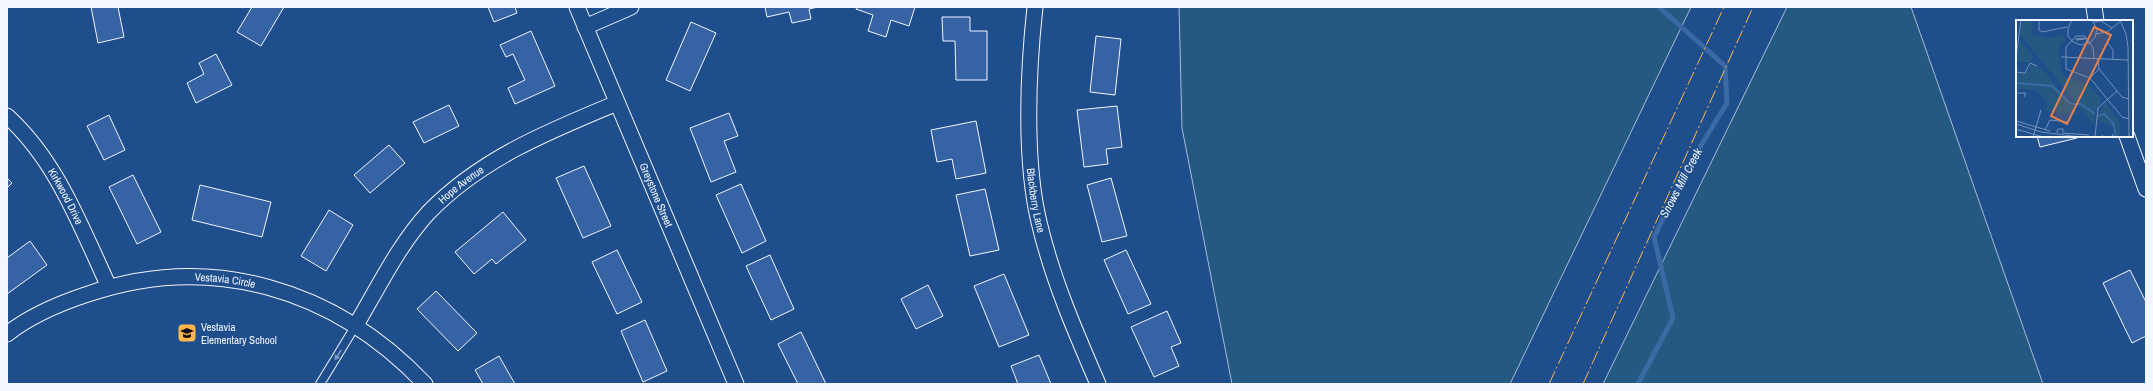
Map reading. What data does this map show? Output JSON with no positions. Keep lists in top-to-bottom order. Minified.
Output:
{"streets":{"street":["Hope Avenue","Greystone Street","Kirkwood Drive","Blackberry Lane","Vestavia Circle"]},"crossings":[["Hope Avenue","Greystone Street"],["Hope Avenue","Vestavia Circle"],["Kirkwood Drive","Vestavia Circle"]],"water":["Snows Mill Creek"],"places":{"school or university":["Vestavia Elementary School"]}}
